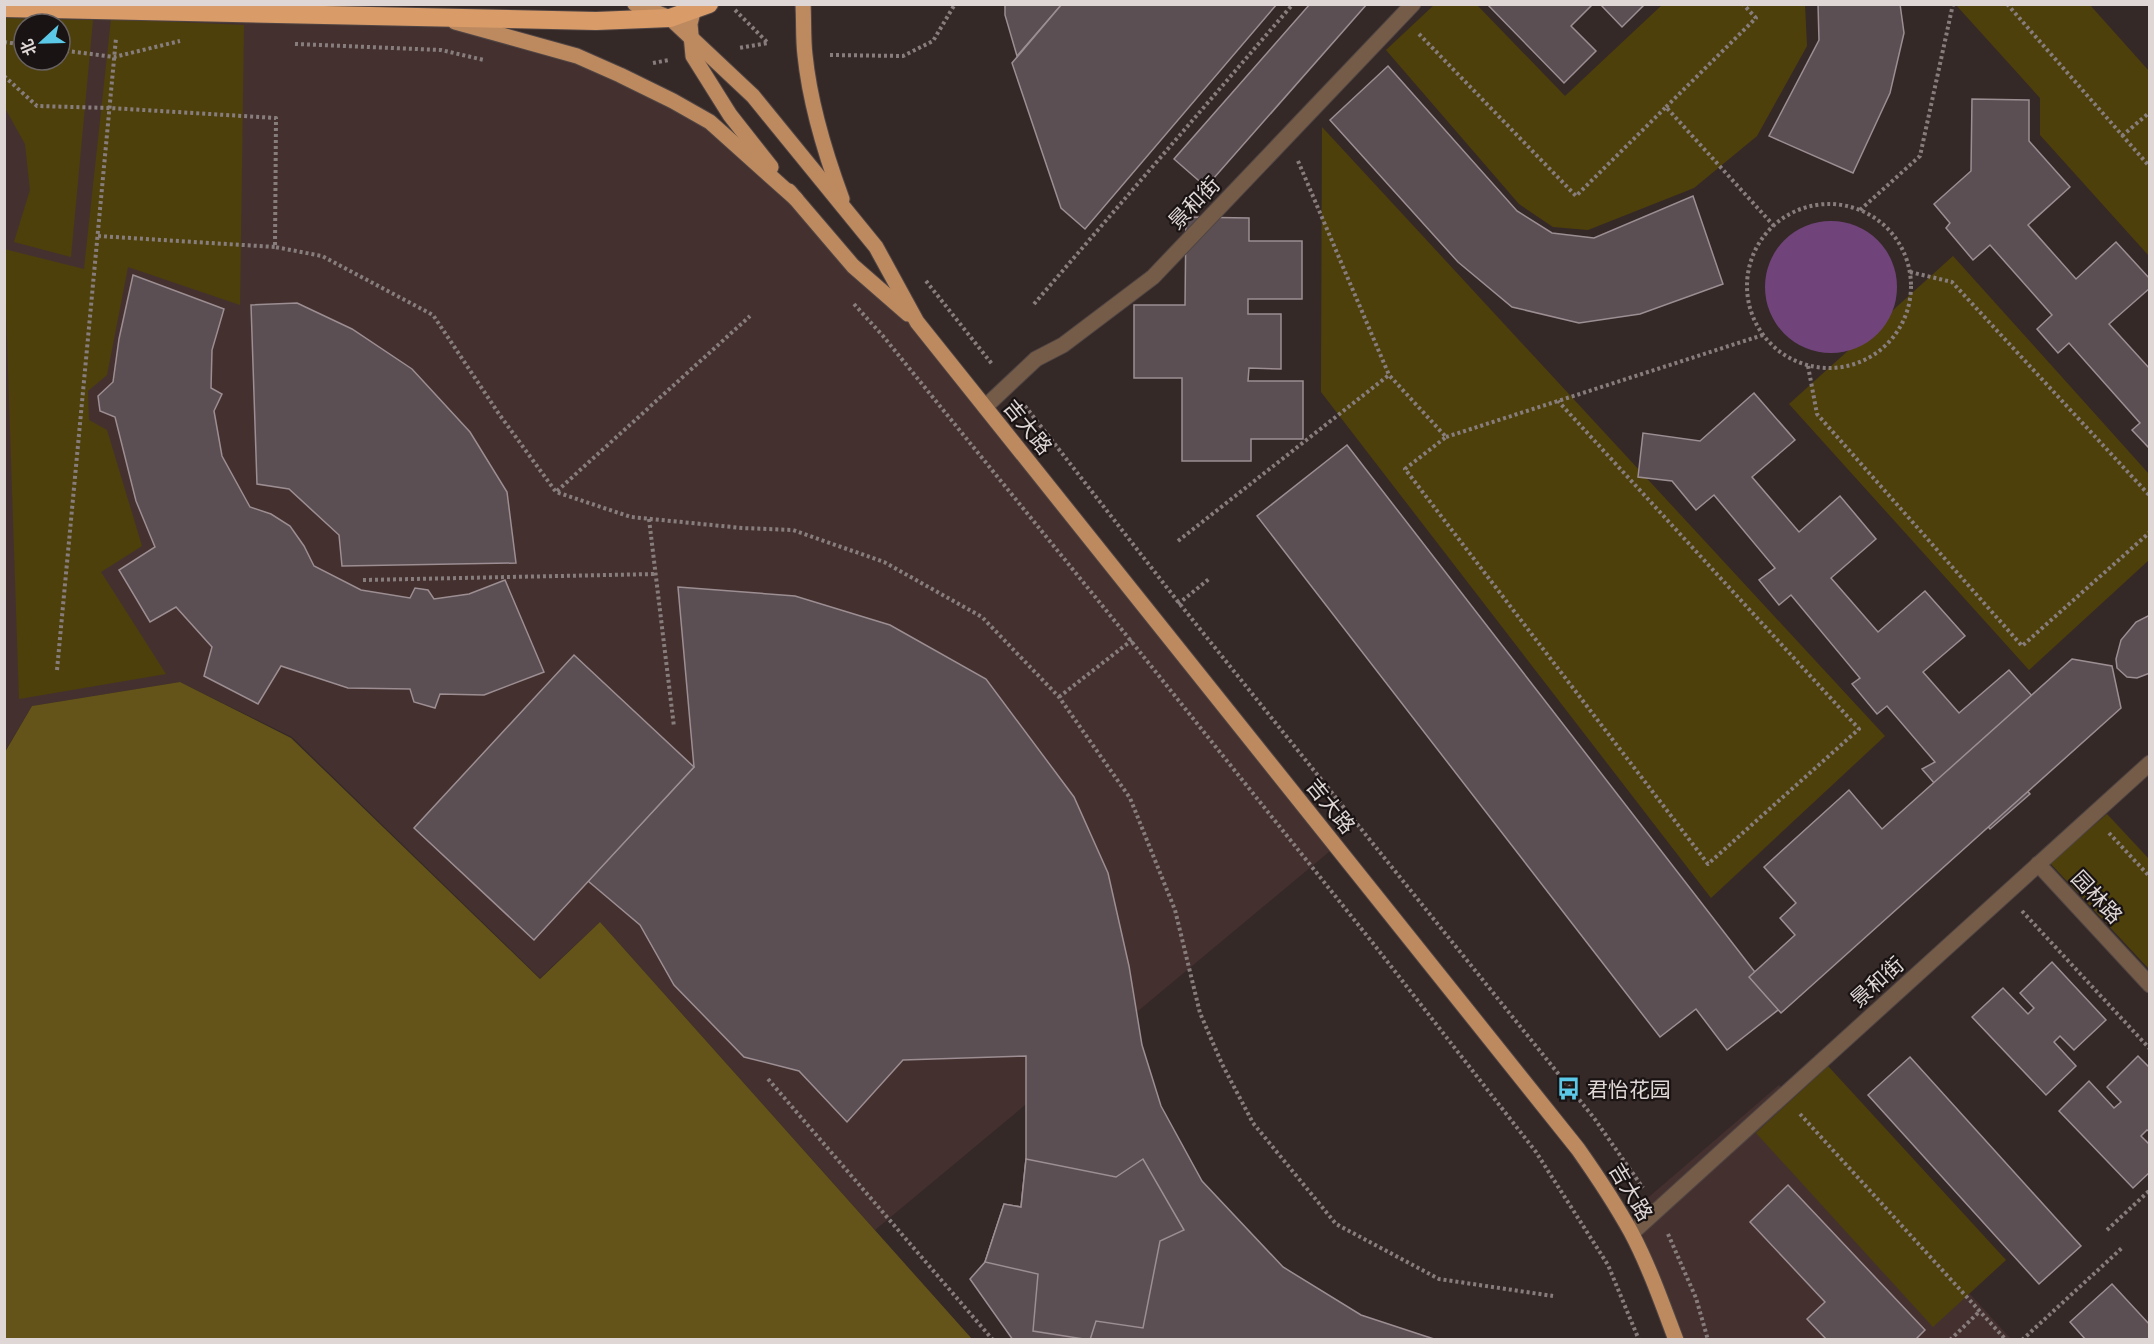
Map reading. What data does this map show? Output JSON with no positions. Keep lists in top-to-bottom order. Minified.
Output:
{"streets":{"main road":["吉大路"],"street":["景和街","园林路"]},"crossings":[["景和街","吉大路"],["景和街","园林路"]],"places":{"bus stop":["君怡花园"]},"north":"left"}
